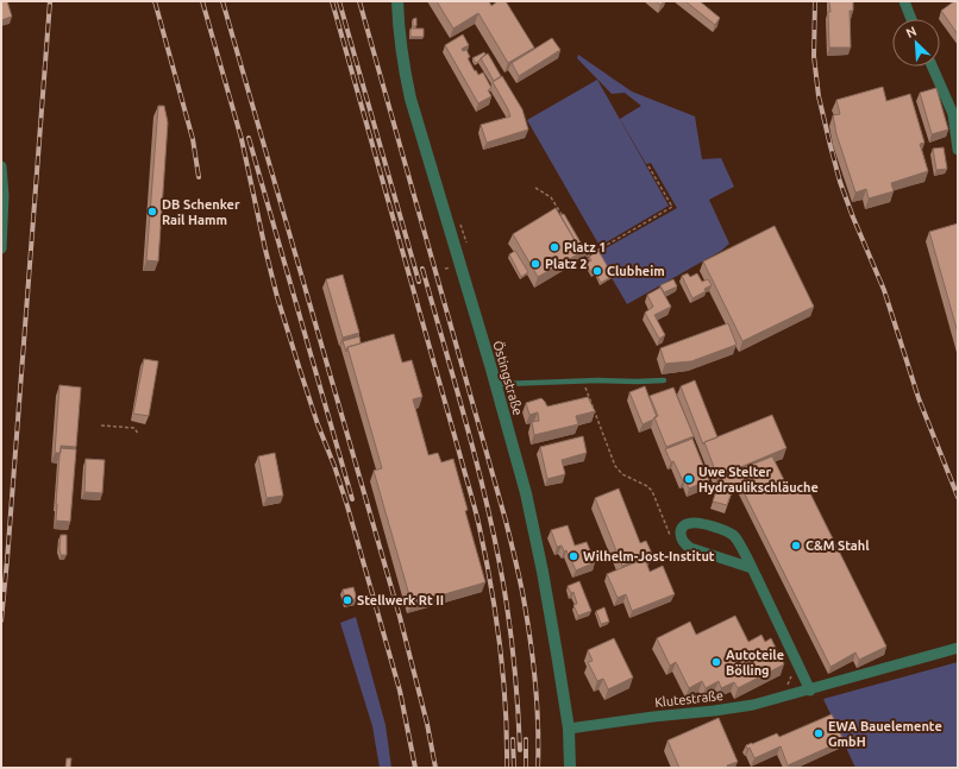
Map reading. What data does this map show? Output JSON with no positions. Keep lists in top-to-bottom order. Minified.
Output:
{"streets":{"street":["Östingstraße","Klutestraße"]},"crossings":[["Östingstraße","Klutestraße"]],"places":["DB Schenker Rail Hamm","Platz 1","Platz 2","Clubheim","Uwe Stelter Hydraulikschläuche","C&M Stahl","Wilhelm-Jost-Institut","Stellwerk Rt II","Autoteile Bölling","EWA Bauelemente GmbH"],"north":"top left"}
